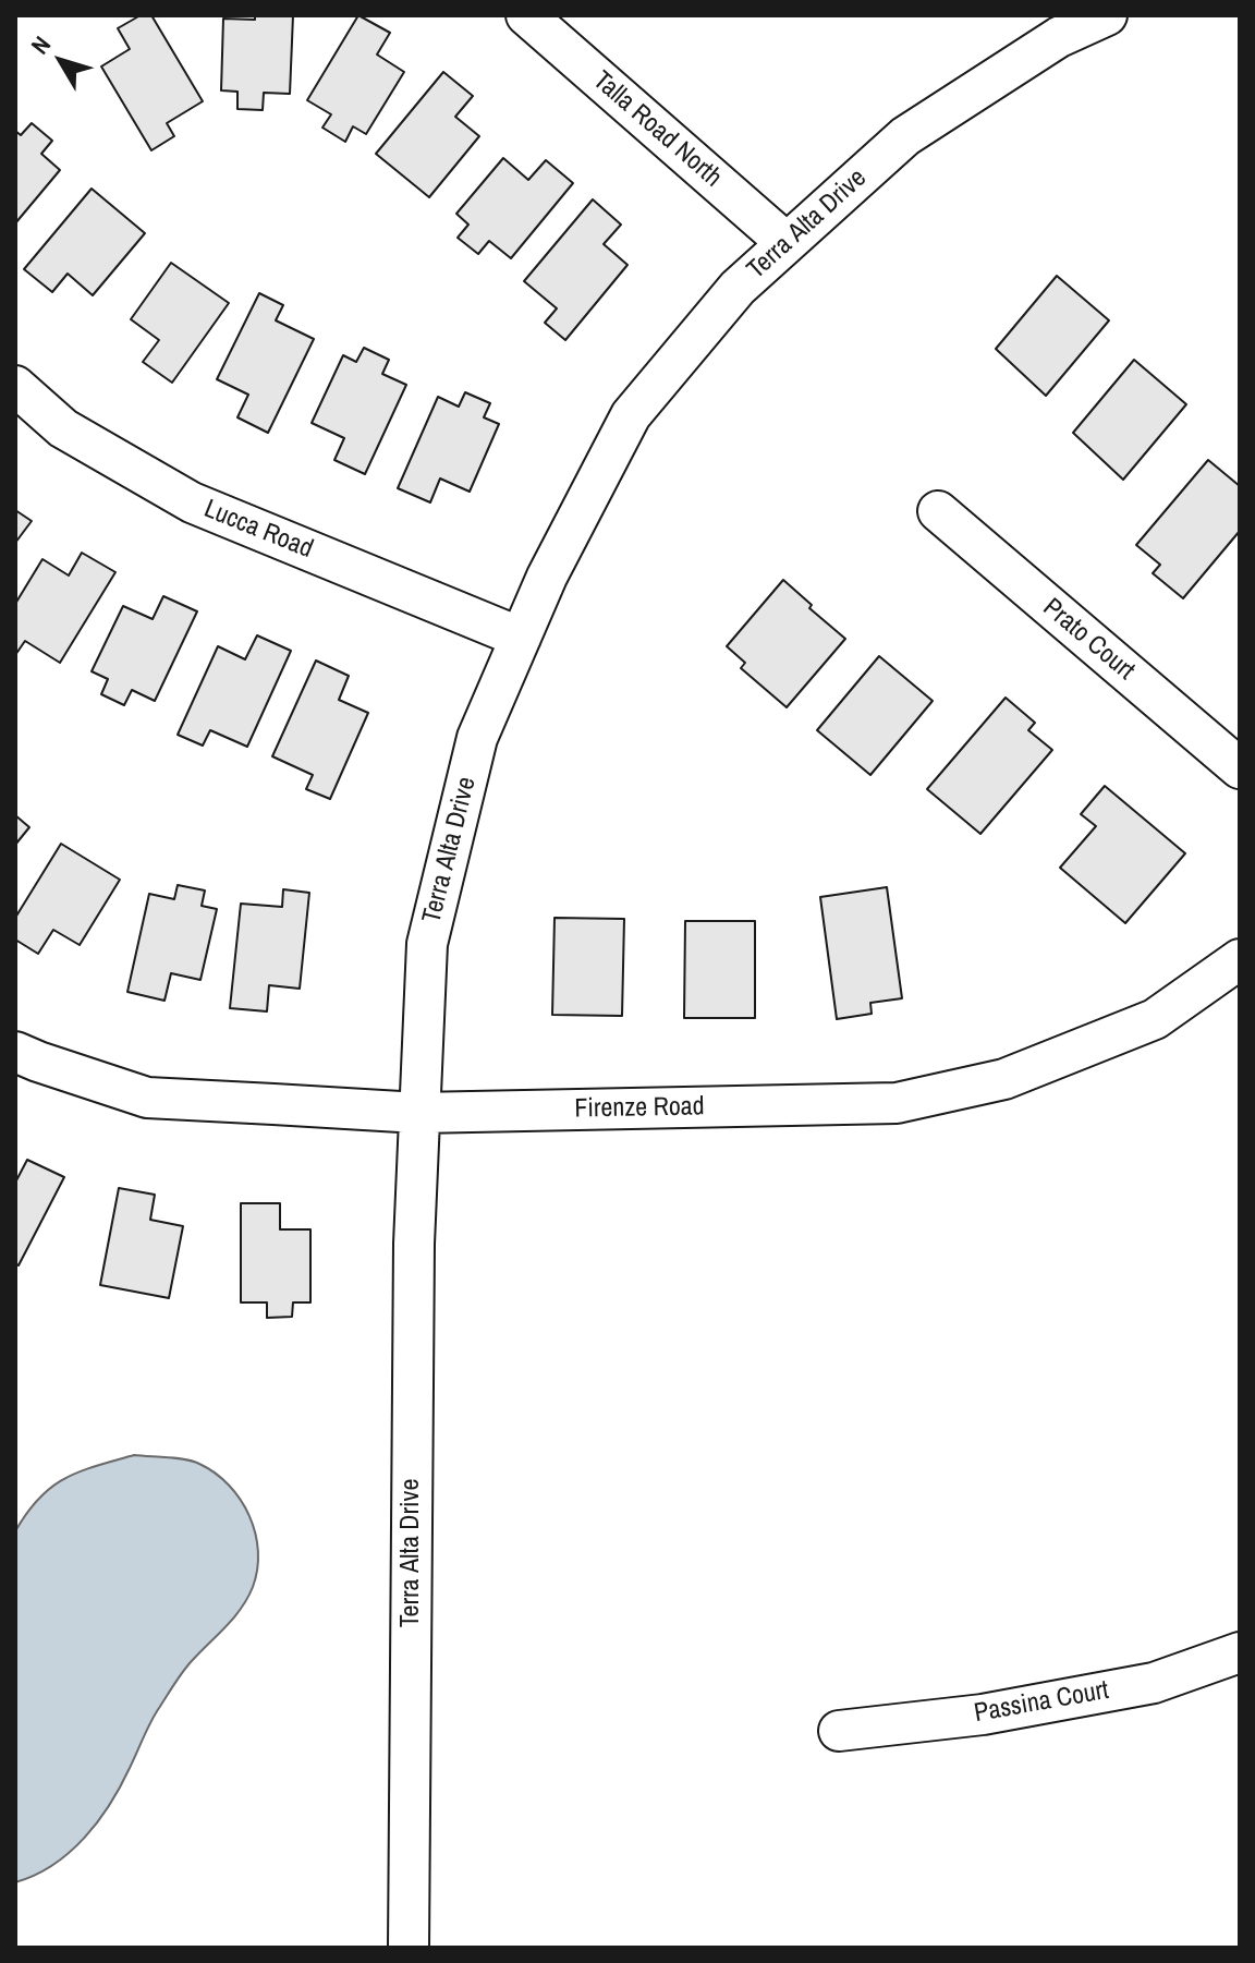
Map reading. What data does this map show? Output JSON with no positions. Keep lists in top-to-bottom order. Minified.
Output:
{"streets":{"street":["Talla Road North","Terra Alta Drive","Lucca Road","Prato Court","Firenze Road","Passina Court"]},"crossings":[["Talla Road North","Terra Alta Drive"],["Terra Alta Drive","Lucca Road"],["Terra Alta Drive","Firenze Road"]],"north":"top left"}
